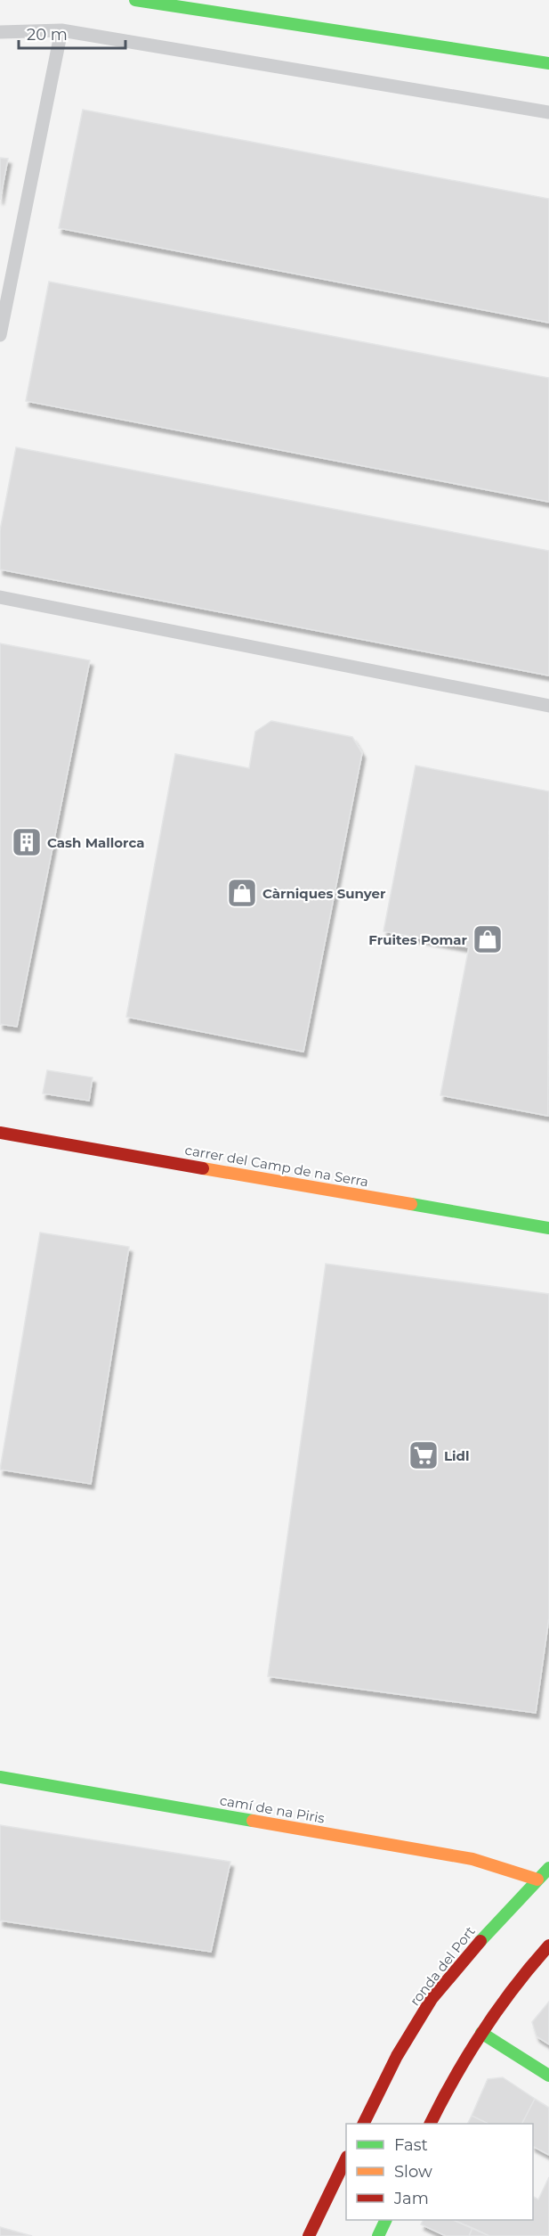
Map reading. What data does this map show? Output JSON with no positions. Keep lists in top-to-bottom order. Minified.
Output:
{"streets":{"street":["carrer del Camp de na Serra","camí de na Piris","ronda del Port"]},"crossings":[["camí de na Piris","ronda del Port"]],"places":{"building":["Cash Mallorca"],"shop":["Càrniques Sunyer","Fruites Pomar"],"supermarket":["Lidl"]},"legend":["Fast","Slow","Jam"],"scale_bar":"20 m"}
